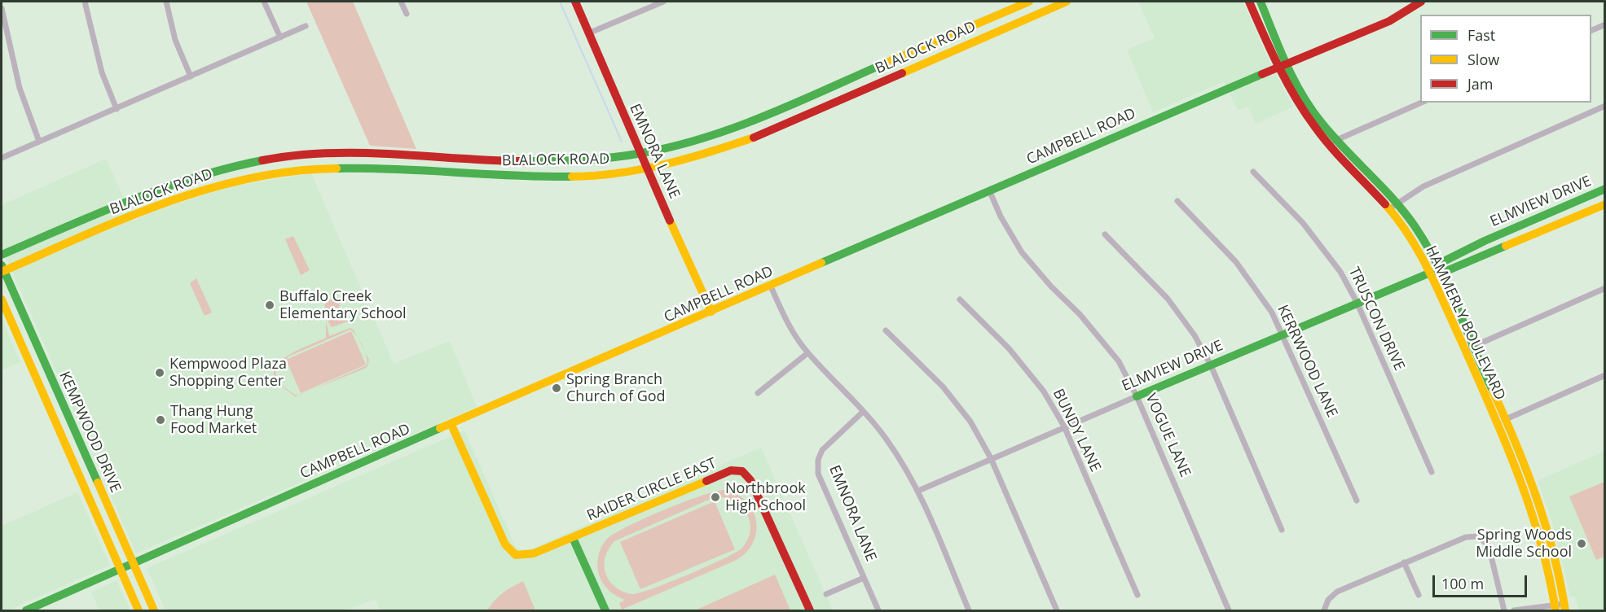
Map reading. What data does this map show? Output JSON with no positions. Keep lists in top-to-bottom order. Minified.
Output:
{"streets":{"main road":["BLALOCK ROAD","CAMPBELL ROAD","EMNORA LANE","ELMVIEW DRIVE","HAMMERLY BOULEVARD","KEMPWOOD DRIVE","RAIDER CIRCLE EAST"],"street":["TRUSCON DRIVE","KERRWOOD LANE","BUNDY LANE","VOGUE LANE"]},"crossings":[["BLALOCK ROAD","EMNORA LANE"],["BLALOCK ROAD","KEMPWOOD DRIVE"],["CAMPBELL ROAD","EMNORA LANE"],["CAMPBELL ROAD","HAMMERLY BOULEVARD"],["CAMPBELL ROAD","KEMPWOOD DRIVE"],["CAMPBELL ROAD","VOGUE LANE"],["CAMPBELL ROAD","RAIDER CIRCLE EAST"],["ELMVIEW DRIVE","TRUSCON DRIVE"],["ELMVIEW DRIVE","HAMMERLY BOULEVARD"],["ELMVIEW DRIVE","KERRWOOD LANE"],["ELMVIEW DRIVE","BUNDY LANE"],["ELMVIEW DRIVE","VOGUE LANE"]],"places":["Buffalo Creek Elementary School","Kempwood Plaza Shopping Center","Spring Branch Church of God","Thang Hung Food Market","Northbrook High School","Spring Woods Middle School"],"legend":["Fast","Slow","Jam"],"scale_bar":"100 m"}
